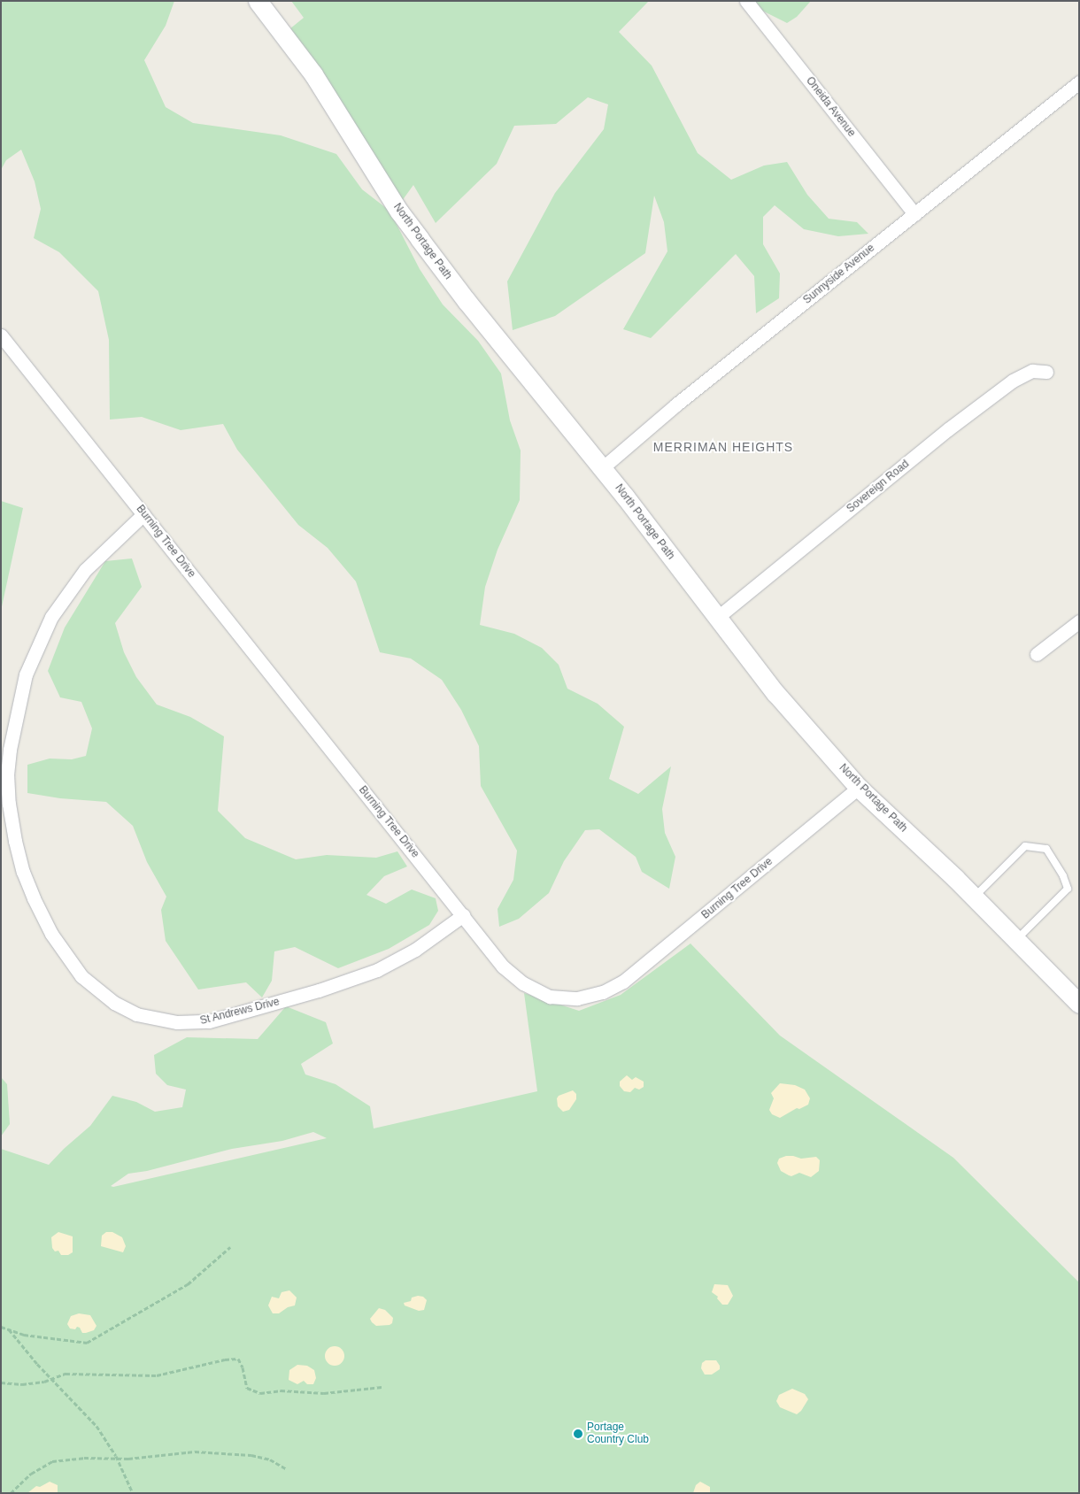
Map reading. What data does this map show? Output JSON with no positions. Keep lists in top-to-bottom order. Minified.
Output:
{"streets":{"main road":["North Portage Path"],"street":["Oneida Avenue","Sunnyside Avenue","Sovereign Road","Burning Tree Drive","St Andrews Drive"]},"crossings":[["Oneida Avenue","Sunnyside Avenue"],["North Portage Path","Sunnyside Avenue"],["North Portage Path","Sovereign Road"],["North Portage Path","Burning Tree Drive"],["Burning Tree Drive","St Andrews Drive"]],"districts":["MERRIMAN HEIGHTS"],"places":["Portage Country Club"]}
